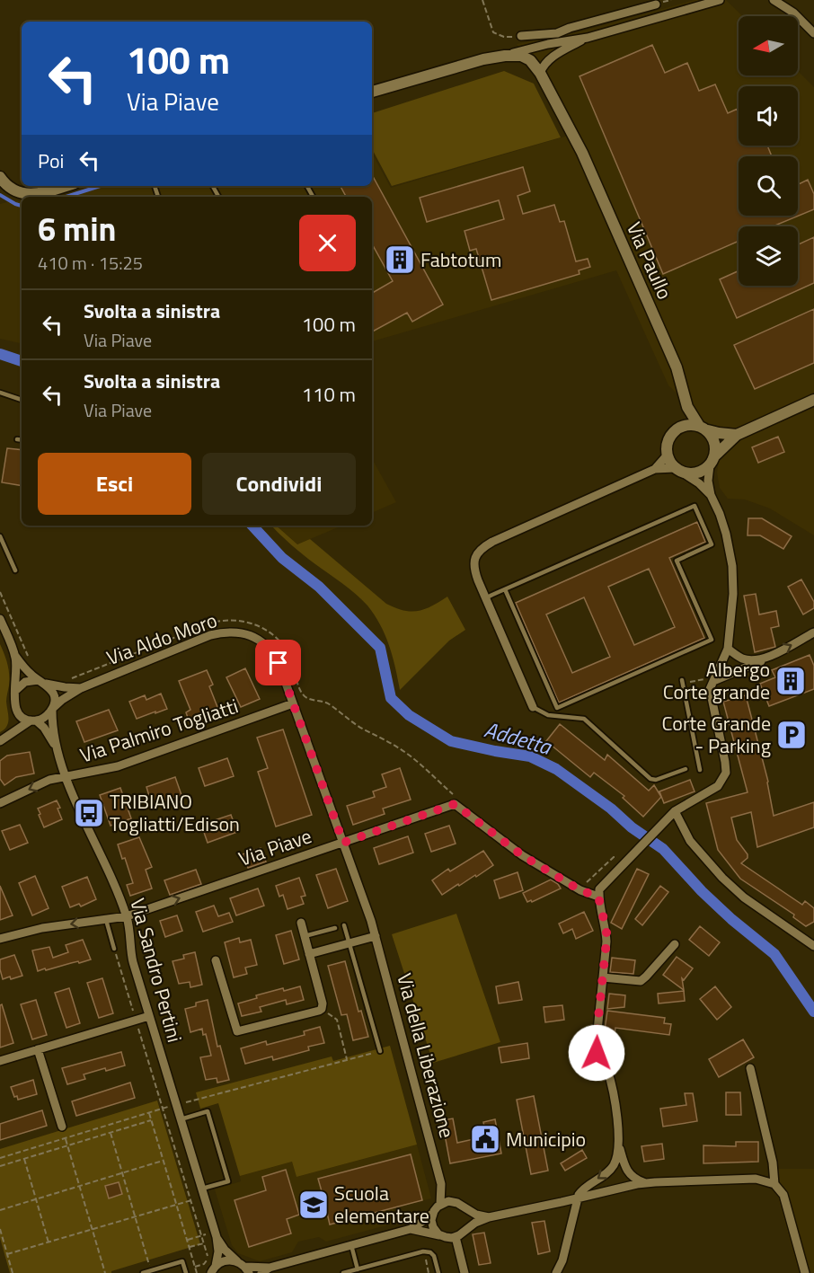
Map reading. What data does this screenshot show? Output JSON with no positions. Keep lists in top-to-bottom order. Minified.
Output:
{"streets":{"street":["Via Paullo","Via Aldo Moro","Via Palmiro Togliatti","Via Piave","Via Sandro Pertini","Via della Liberazione"]},"crossings":[["Via Aldo Moro","Via Palmiro Togliatti"],["Via Aldo Moro","Via Piave"],["Via Aldo Moro","Via della Liberazione"],["Via Palmiro Togliatti","Via Sandro Pertini"],["Via Piave","Via Sandro Pertini"],["Via Piave","Via della Liberazione"]],"water":["Addetta"],"places":{"building":["Fabtotum","Albergo Corte grande"],"parking":["Corte Grande - Parking"],"bus stop":["TRIBIANO Togliatti/Edison"],"public building":["Municipio"],"school or university":["Scuola elementare"]},"north":"left","page":{"turn":["100 m","Via Piave"],"then":"Poi","heading":["6 min","410 m · 15:25"],"list":[{"name":"Svolta a sinistra","note":"Via Piave","value":"100 m"},{"name":"Svolta a sinistra","note":"Via Piave","value":"110 m"}],"buttons":["Esci","Condividi"]}}
